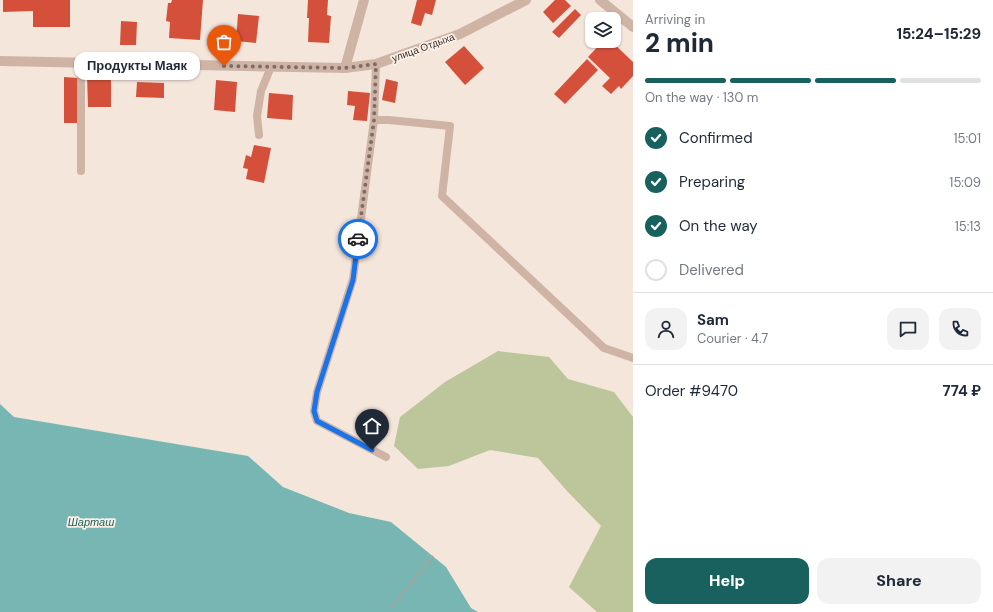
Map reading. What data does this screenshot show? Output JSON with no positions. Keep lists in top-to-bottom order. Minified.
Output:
{"streets":{"street":["улица Отдыха"]},"water":["Шарташ"],"places":["Продукты Маяк"],"page":{"heading":["2 min","Arriving in","15:24–15:29"],"panel":["Sam","Courier · 4.7","Order #9470","774 ₽"],"bubble":"Продукты Маяк","bar":"On the way · 130 m","list":[["Confirmed","15:01"],["Preparing","15:09"],["On the way","15:13"],"Delivered"],"buttons":["Help","Share"]}}
